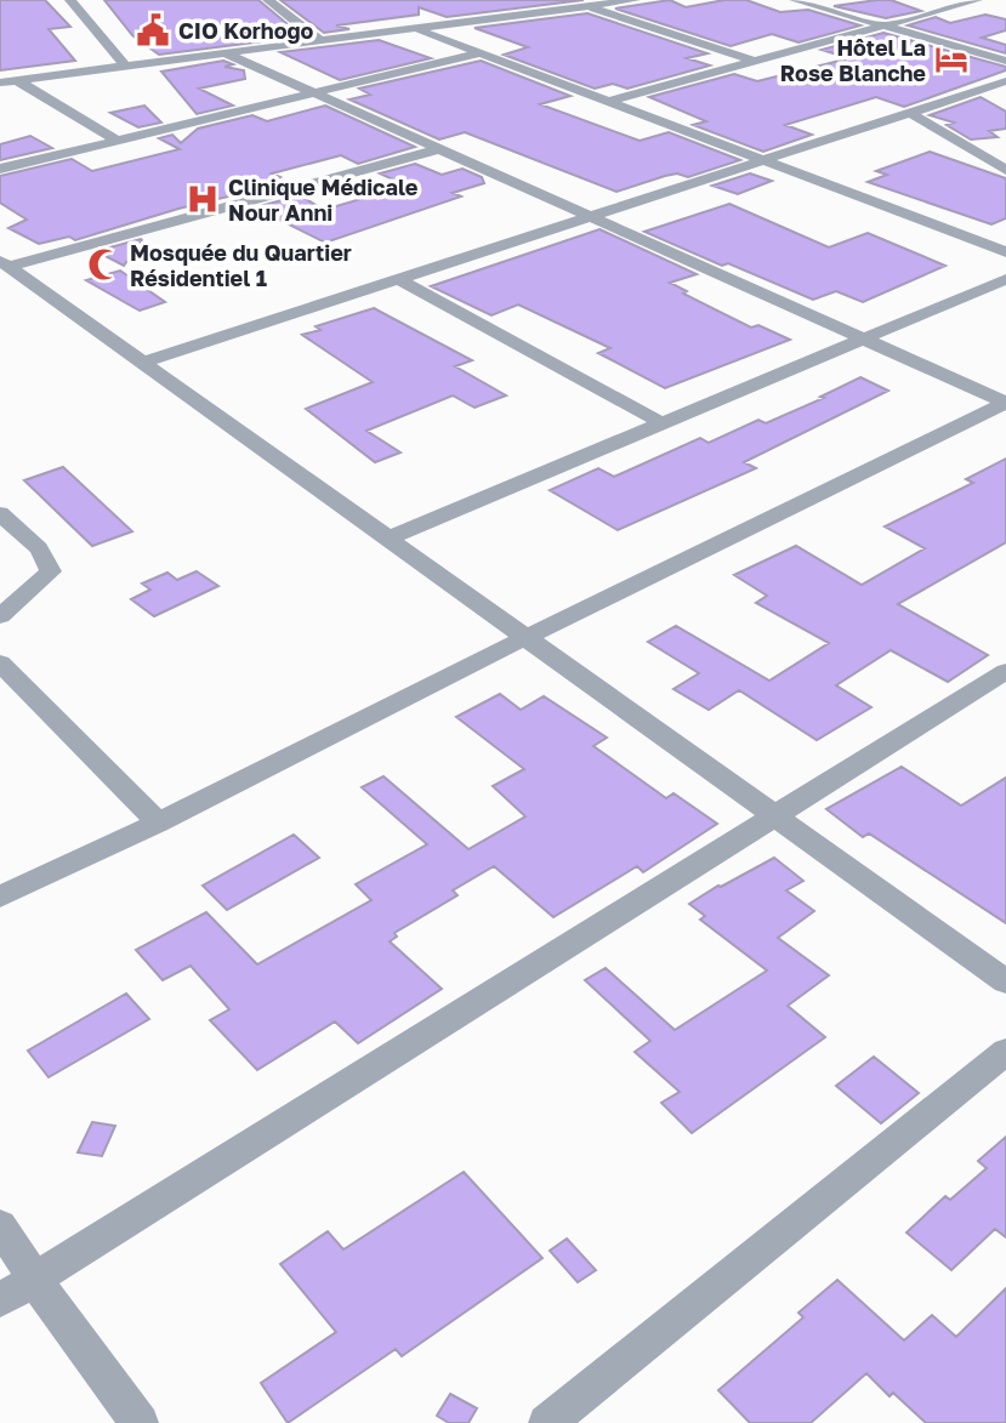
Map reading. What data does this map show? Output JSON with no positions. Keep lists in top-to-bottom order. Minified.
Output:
{"places":{"public building":["CIO Korhogo"],"hotel":["Hôtel La Rose Blanche"],"hospital":["Clinique Médicale Nour Anni"],"mosque":["Mosquée du Quartier Résidentiel 1"]}}
